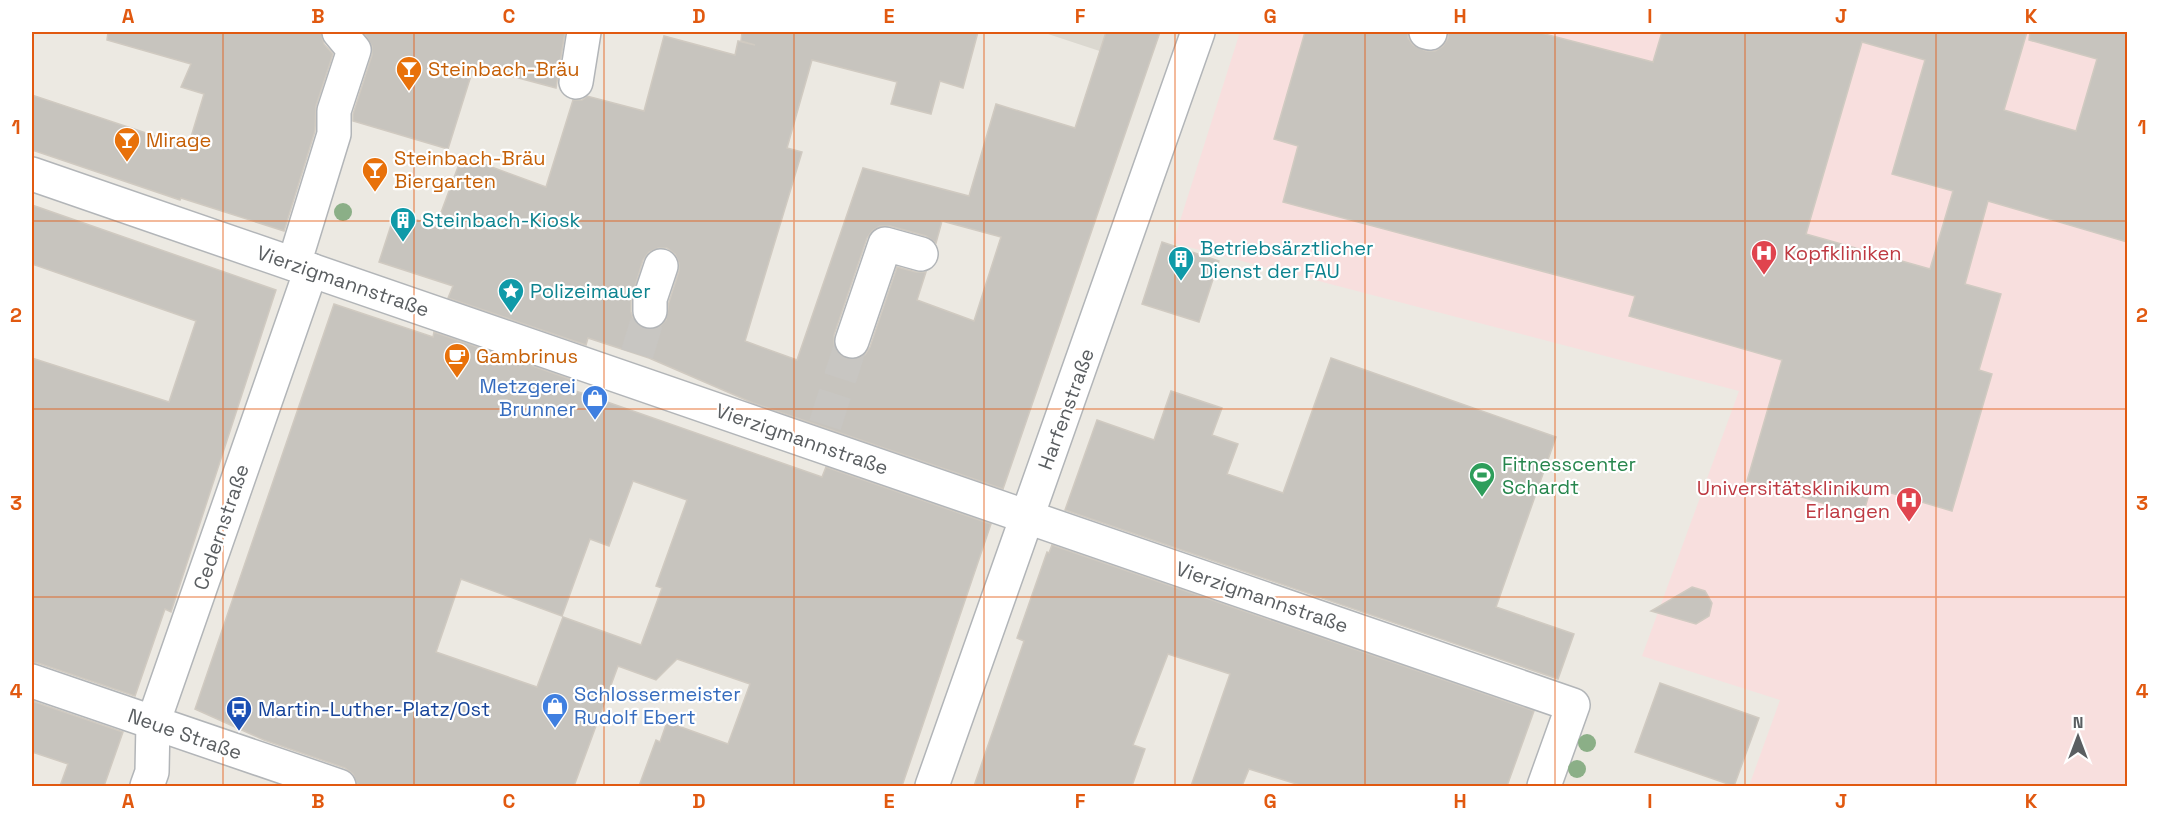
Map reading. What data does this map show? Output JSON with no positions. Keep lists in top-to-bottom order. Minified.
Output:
{"streets":{"street":["Vierzigmannstraße","Harfenstraße","Cedernstraße","Neue Straße"]},"crossings":[["Vierzigmannstraße","Harfenstraße"],["Vierzigmannstraße","Cedernstraße"],["Cedernstraße","Neue Straße"]],"places":{"bar":["Steinbach-Bräu","Mirage","Steinbach-Bräu Biergarten"],"building":["Steinbach-Kiosk","Betriebsärztlicher Dienst der FAU"],"hospital":["Kopfkliniken","Universitätsklinikum Erlangen"],"place":["Polizeimauer"],"cafe":["Gambrinus"],"shop":["Metzgerei Brunner","Schlossermeister Rudolf Ebert"],"sports":["Fitnesscenter Schardt"],"bus stop":["Martin-Luther-Platz/Ost"]},"north":"top","grid":{"columns":["A","B","C","D","E","F","G","H","I","J","K"],"rows":["1","2","3","4"]}}
